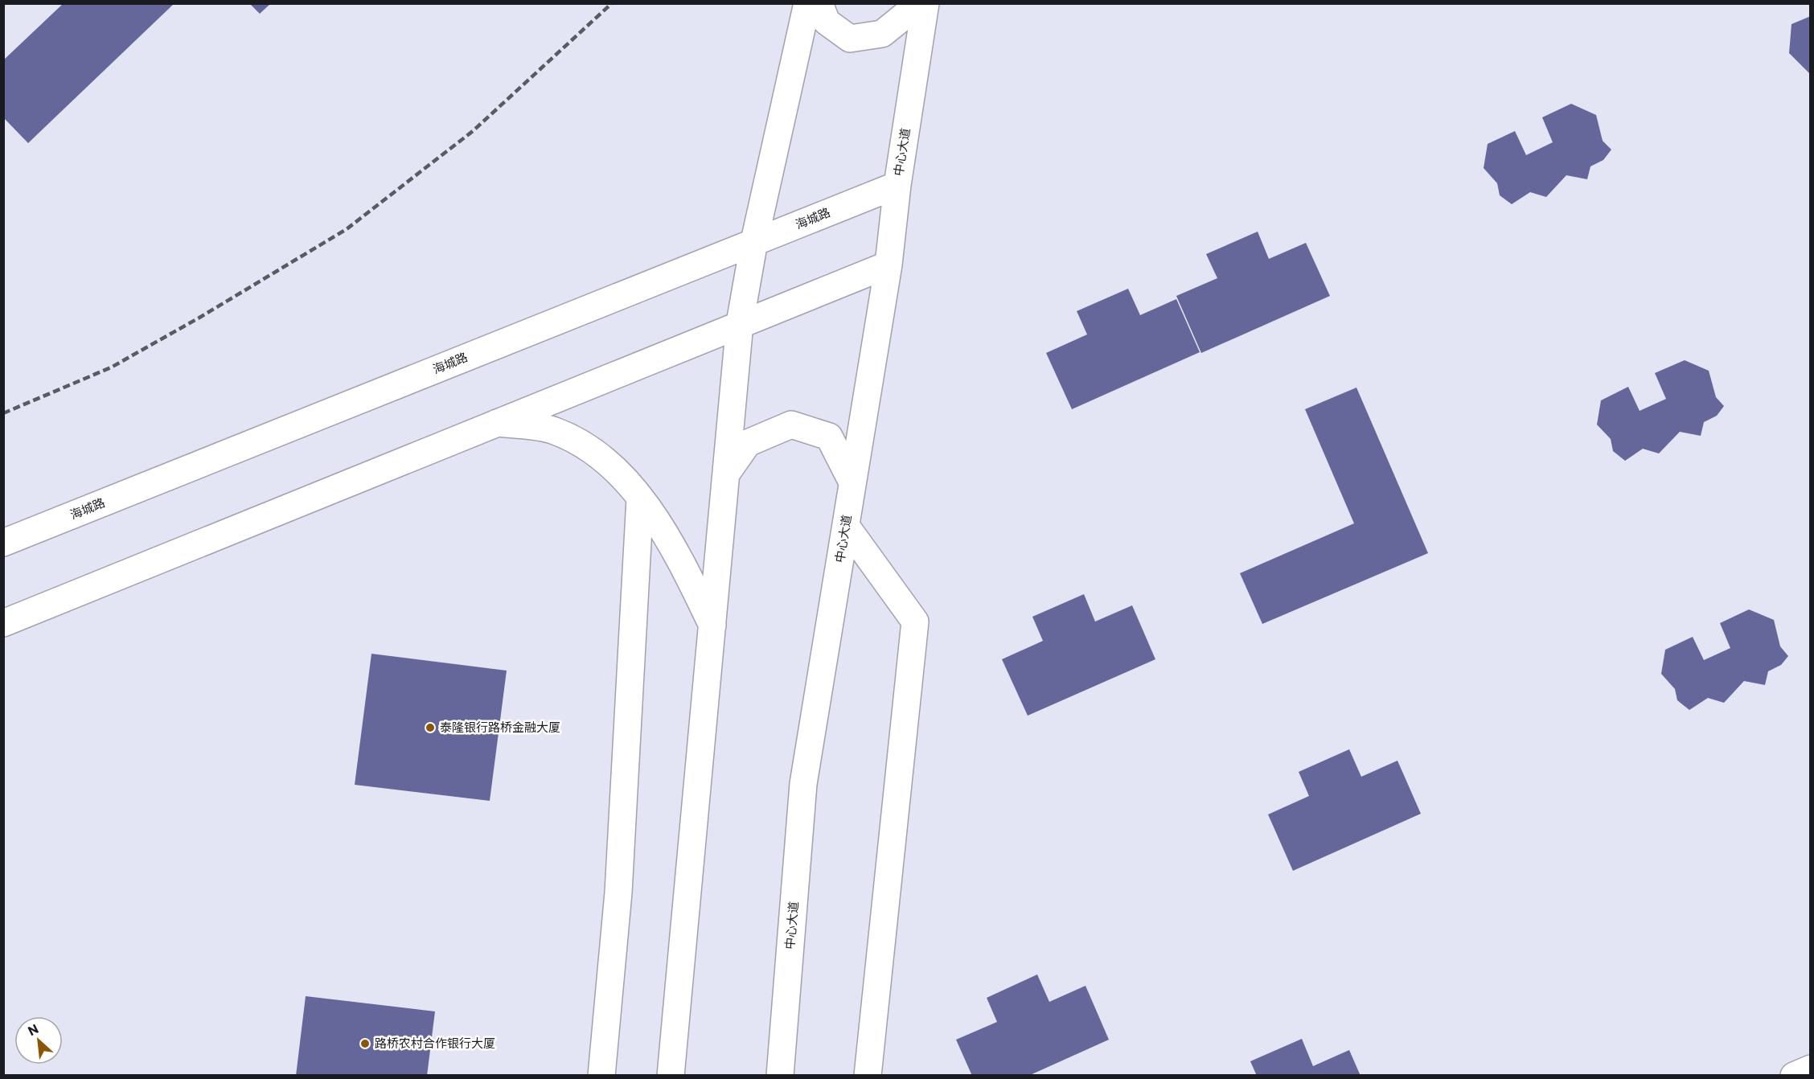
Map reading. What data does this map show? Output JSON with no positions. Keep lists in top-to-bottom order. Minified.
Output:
{"streets":{"main road":["中心大道","海城路"]},"crossings":[["中心大道","海城路"]],"places":["泰隆银行路桥金融大厦","路桥农村合作银行大厦"],"north":"top left"}
